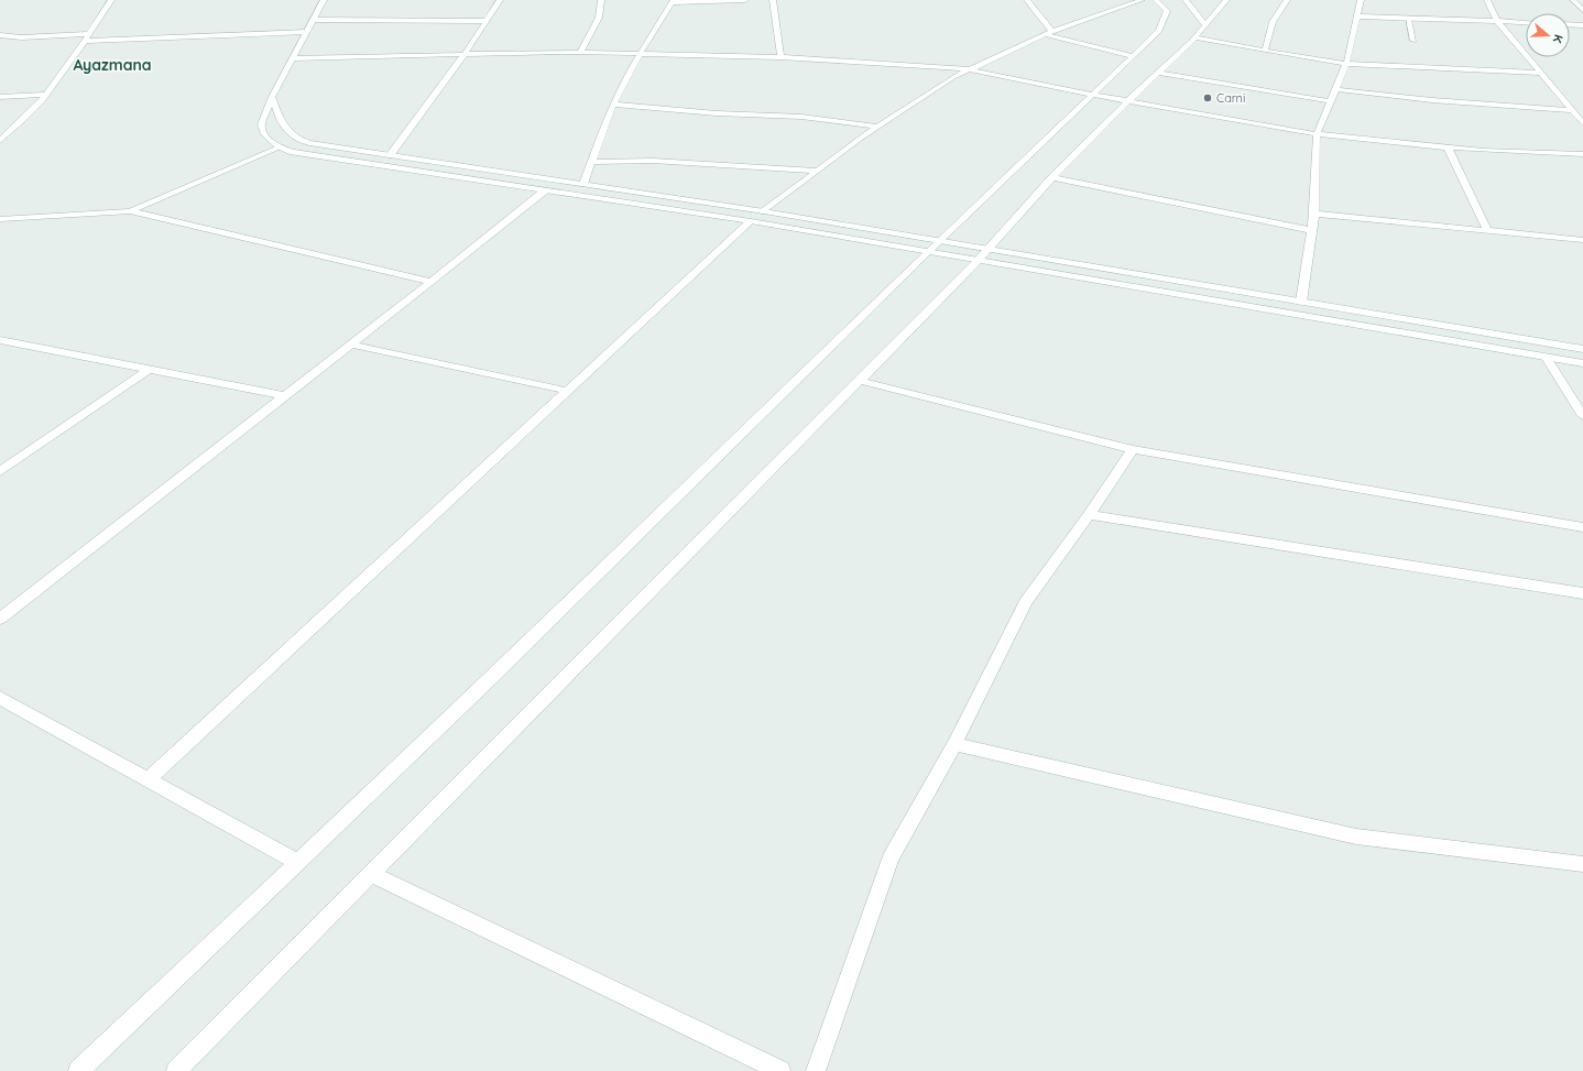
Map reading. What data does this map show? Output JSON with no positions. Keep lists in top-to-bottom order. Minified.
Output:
{"districts":["Ayazmana"],"places":["Cami"],"north":"right"}
